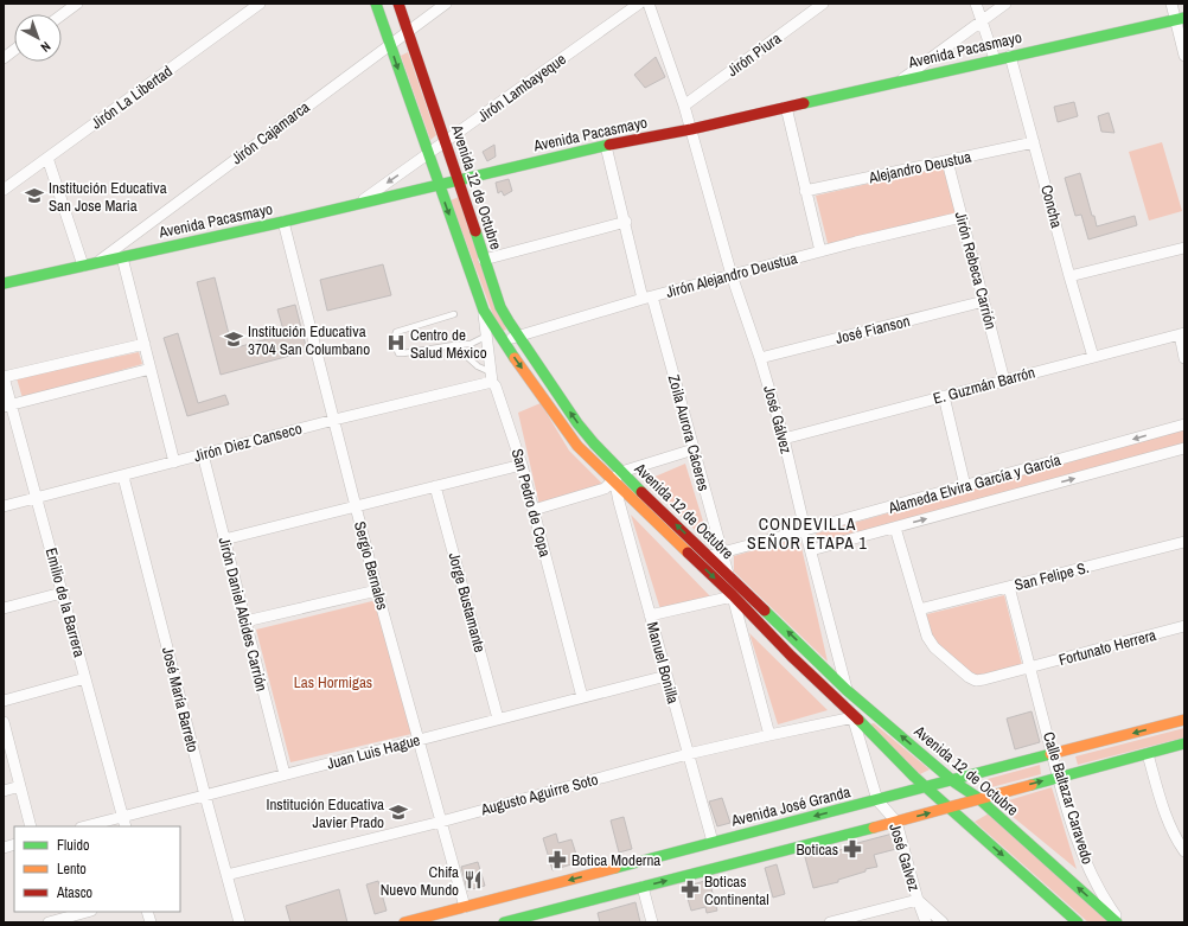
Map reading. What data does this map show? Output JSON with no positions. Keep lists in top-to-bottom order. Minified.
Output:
{"streets":{"main road":["Avenida Pacasmayo","Avenida 12 de Octubre","Avenida José Granda"],"street":["Jirón Piura","Jirón Lambayeque","Jirón La Libertad","Jirón Cajamarca","Alejandro Deustua","Concha","Jirón Rebeca Carrión","Jirón Alejandro Deustua","José Fianson","E. Guzmán Barrón","José Gálvez","Zoila Aurora Cáceres","Jirón Diez Canseco","Alameda Elvira García y García","San Pedro de Copa","Sergio Bernales","San Felipe S.","Emilio de la Barrera","Jorge Bustamante","Jirón Daniel Alcides Carrión","Fortunato Herrera","Manuel Bonilla","José María Barreto","Juan Luis Hague","Augusto Aguirre Soto","Calle Baltazar Caravedo","José Galvez"]},"crossings":[["Avenida Pacasmayo","Jirón Lambayeque"],["Avenida Pacasmayo","Jirón Cajamarca"],["Avenida Pacasmayo","Avenida 12 de Octubre"],["Avenida Pacasmayo","Concha"],["Avenida Pacasmayo","José Gálvez"],["Avenida Pacasmayo","Zoila Aurora Cáceres"],["Avenida Pacasmayo","Sergio Bernales"],["Jirón Piura","José Gálvez"],["Jirón Lambayeque","Avenida 12 de Octubre"],["Jirón Cajamarca","Avenida 12 de Octubre"],["Alejandro Deustua","Concha"],["Alejandro Deustua","Jirón Rebeca Carrión"],["Avenida 12 de Octubre","Jirón Alejandro Deustua"],["Avenida 12 de Octubre","José Gálvez"],["Avenida 12 de Octubre","Zoila Aurora Cáceres"],["Avenida 12 de Octubre","Alameda Elvira García y García"],["Avenida 12 de Octubre","San Pedro de Copa"],["Avenida 12 de Octubre","Manuel Bonilla"],["Avenida 12 de Octubre","Augusto Aguirre Soto"],["Avenida 12 de Octubre","Avenida José Granda"],["Avenida 12 de Octubre","José Galvez"],["Concha","E. Guzmán Barrón"],["Jirón Rebeca Carrión","Jirón Alejandro Deustua"],["Jirón Rebeca Carrión","José Fianson"],["Jirón Rebeca Carrión","E. Guzmán Barrón"],["Jirón Alejandro Deustua","José Gálvez"],["Jirón Alejandro Deustua","Zoila Aurora Cáceres"],["José Fianson","José Gálvez"],["E. Guzmán Barrón","José Gálvez"],["José Gálvez","Alameda Elvira García y García"],["José Gálvez","Augusto Aguirre Soto"],["José Gálvez","José Galvez"],["Zoila Aurora Cáceres","Alameda Elvira García y García"],["Zoila Aurora Cáceres","Augusto Aguirre Soto"],["Jirón Diez Canseco","San Pedro de Copa"],["Jirón Diez Canseco","Sergio Bernales"],["Jirón Diez Canseco","Emilio de la Barrera"],["Jirón Diez Canseco","Jirón Daniel Alcides Carrión"],["Jirón Diez Canseco","José María Barreto"],["San Pedro de Copa","Juan Luis Hague"],["Sergio Bernales","Juan Luis Hague"],["Sergio Bernales","Augusto Aguirre Soto"],["Sergio Bernales","Avenida José Granda"],["San Felipe S.","Calle Baltazar Caravedo"],["Emilio de la Barrera","Juan Luis Hague"],["Jorge Bustamante","Juan Luis Hague"],["Jirón Daniel Alcides Carrión","Juan Luis Hague"],["Fortunato Herrera","Calle Baltazar Caravedo"],["Manuel Bonilla","Juan Luis Hague"],["Manuel Bonilla","Augusto Aguirre Soto"],["Manuel Bonilla","Avenida José Granda"],["José María Barreto","Juan Luis Hague"],["José María Barreto","Augusto Aguirre Soto"],["Augusto Aguirre Soto","José Galvez"],["Calle Baltazar Caravedo","Avenida José Granda"],["Avenida José Granda","José Galvez"]],"districts":["CONDEVILLA SEÑOR ETAPA 1"],"parks":["Las Hormigas"],"places":{"school or university":["Institución Educativa San Jose Maria","Institución Educativa 3704 San Columbano","Institución Educativa Javier Prado"],"hospital":["Centro de Salud México"],"pharmacy":["Boticas","Botica Moderna","Boticas Continental"],"restaurant":["Chifa Nuevo Mundo"]},"legend":["Fluido","Lento","Atasco"],"north":"bottom right"}
